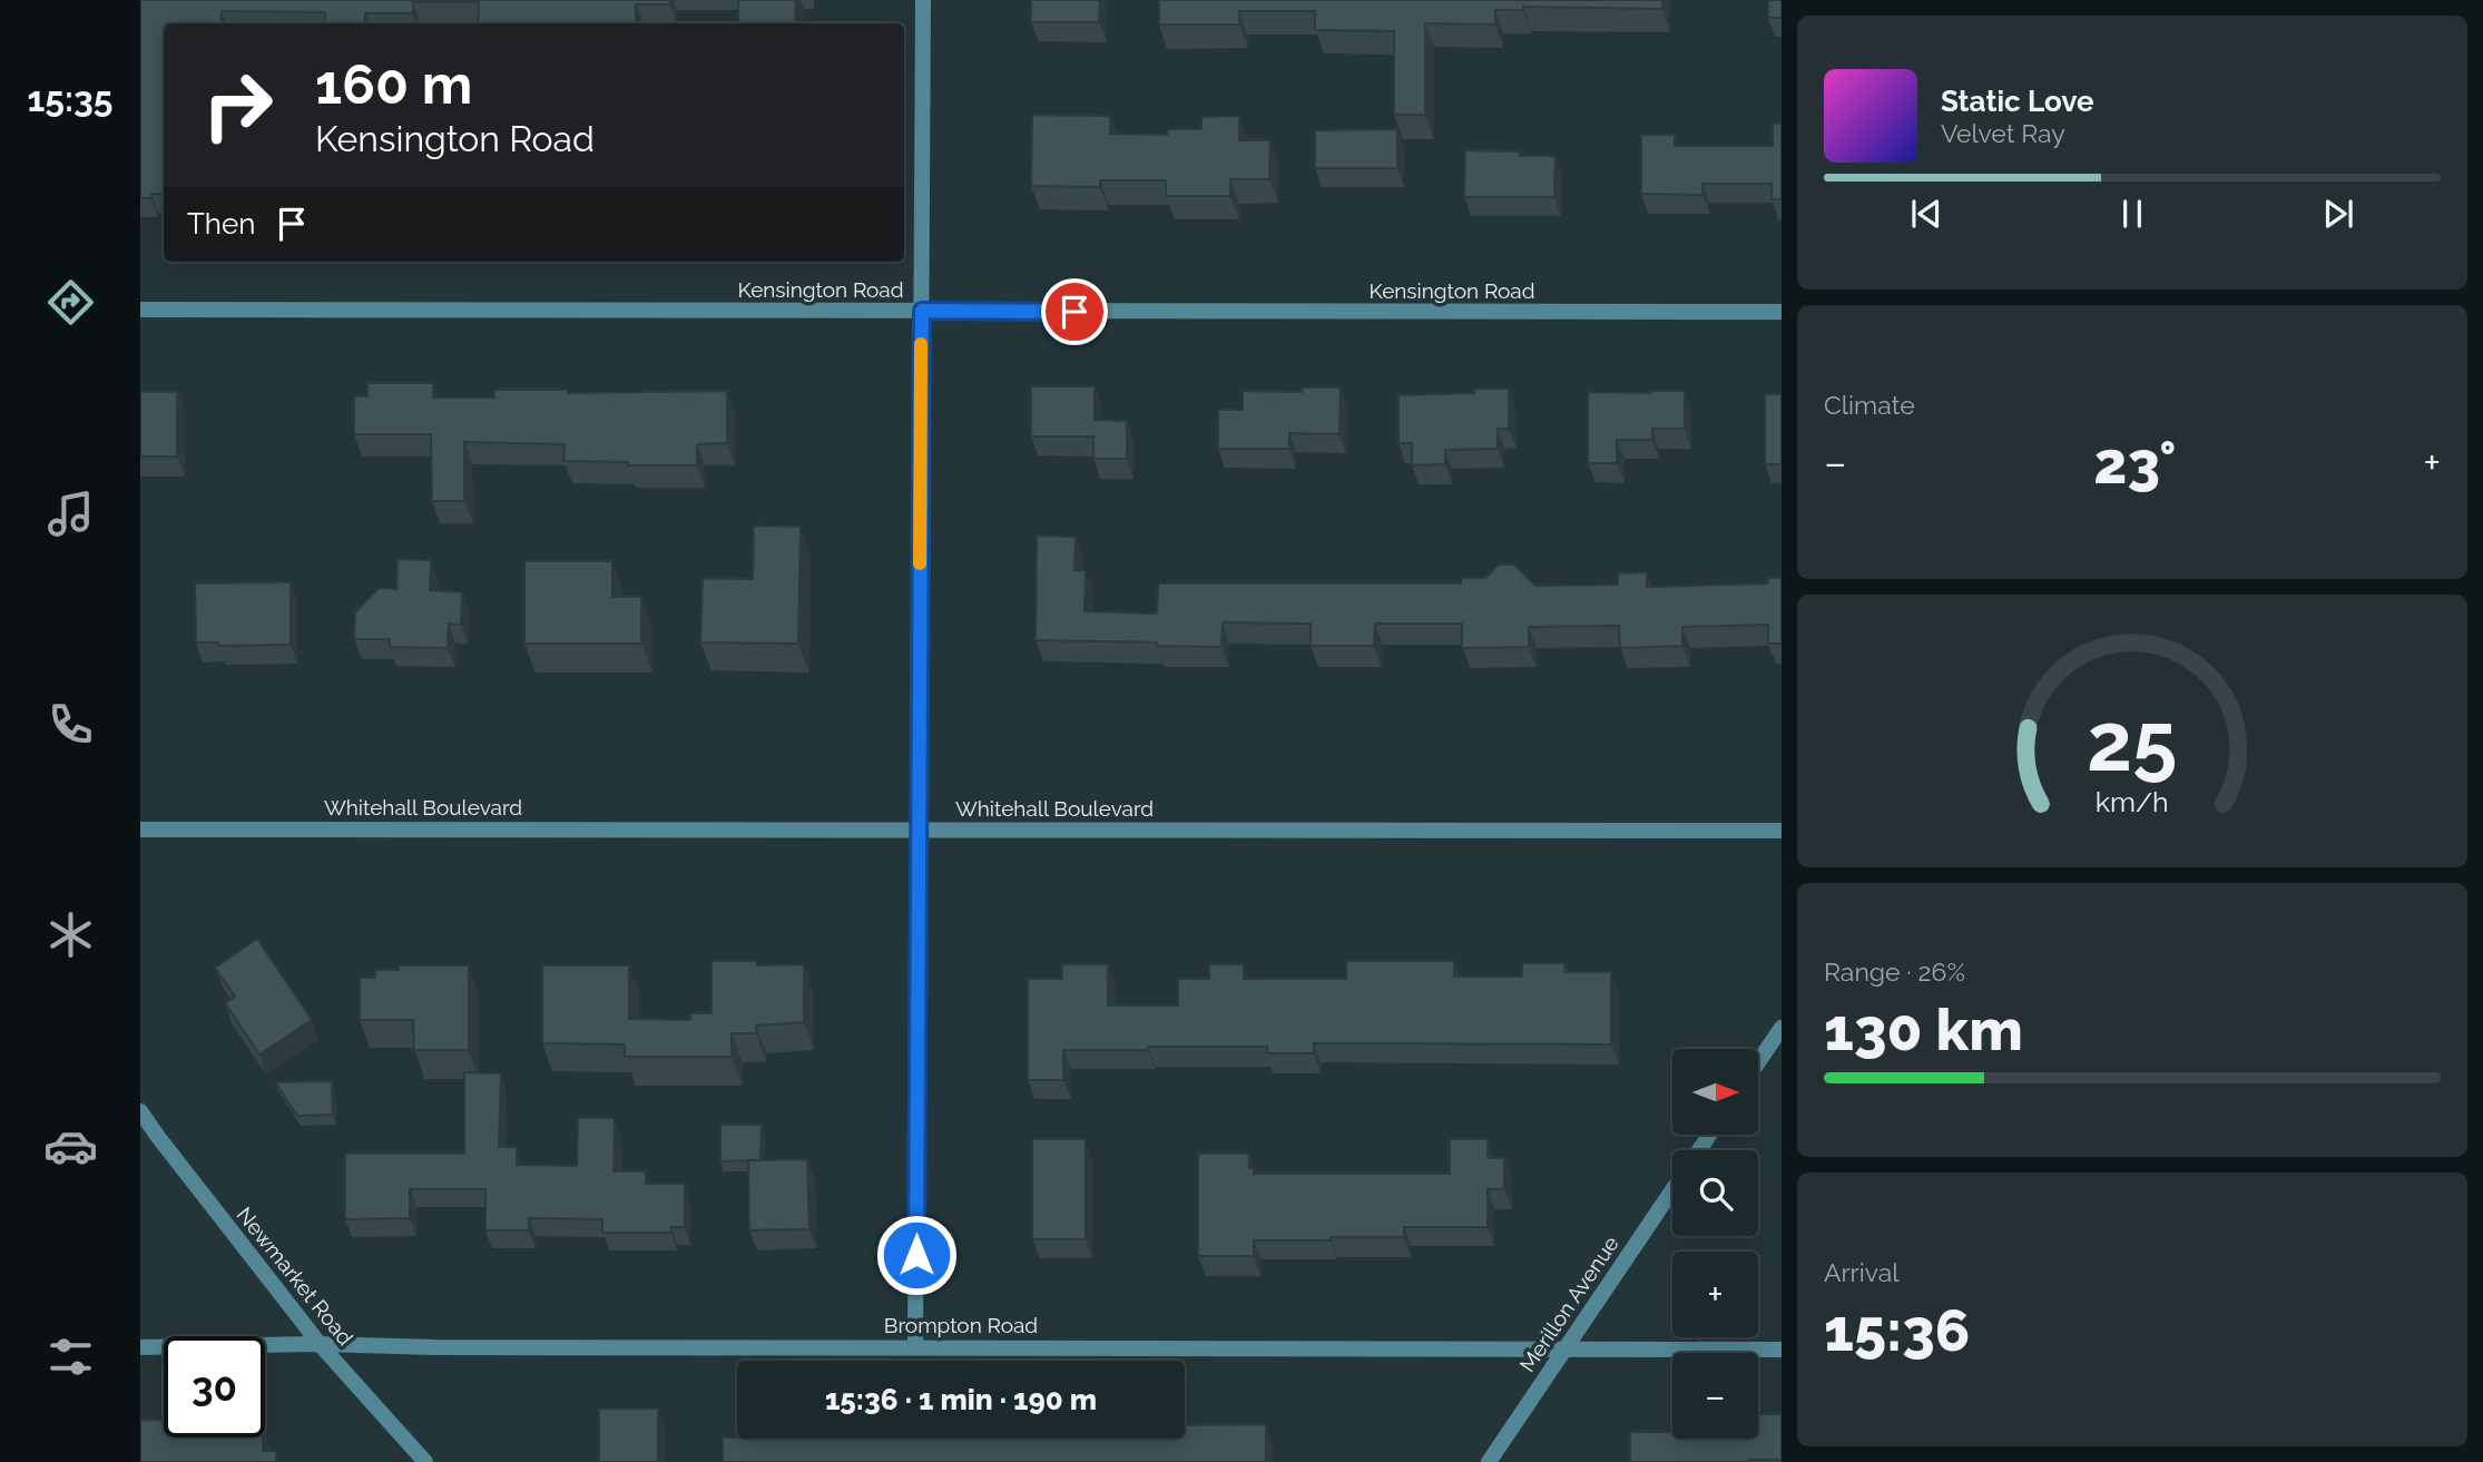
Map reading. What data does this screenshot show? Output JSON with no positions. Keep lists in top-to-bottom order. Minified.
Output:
{"streets":{"street":["Kensington Road","Whitehall Boulevard","Newmarket Road","Merillon Avenue","Brompton Road"]},"crossings":[["Newmarket Road","Brompton Road"],["Merillon Avenue","Brompton Road"]],"north":"right","page":{"tabs":"15:35","turn":["160 m","Kensington Road"],"song":["Static Love","Velvet Ray"],"then":"Then","tile":["Climate",["Range · 26%","130 km"],["Arrival","15:36"]],"heat":["−","23°","+"],"map_buttons":["+","−"],"limit":"30","trip":"15:36 · 1 min · 190 m","gauge":["25","km/h"]}}
